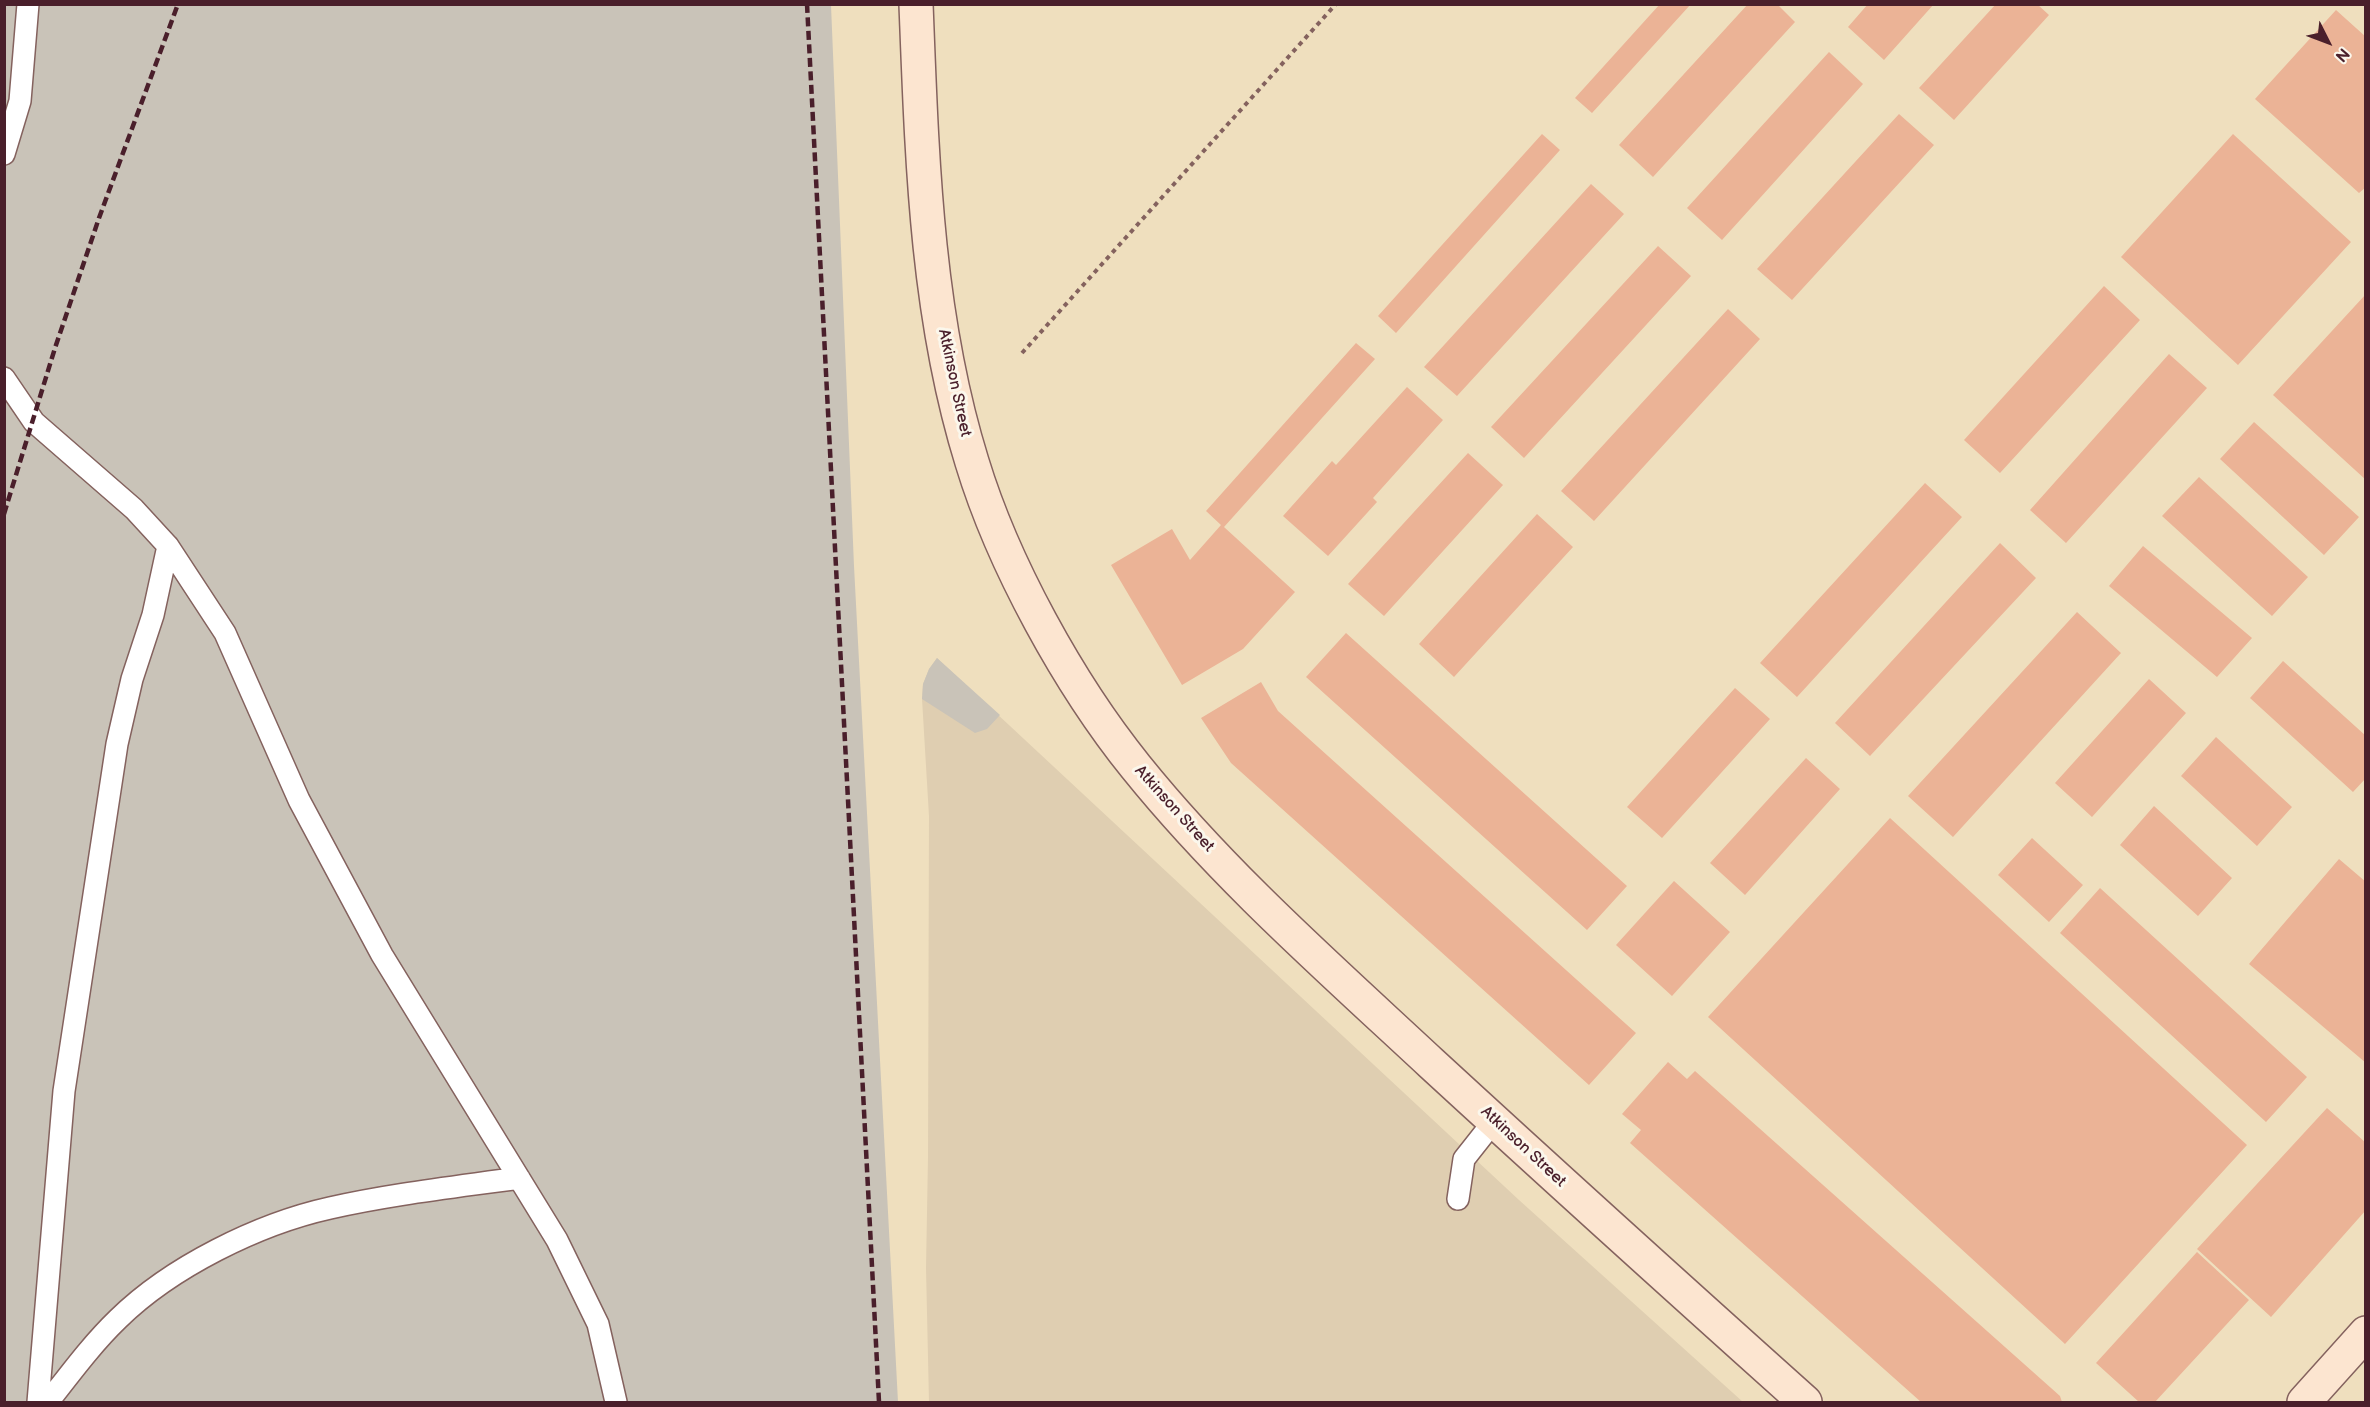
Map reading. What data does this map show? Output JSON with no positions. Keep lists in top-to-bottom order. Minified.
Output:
{"streets":{"main road":["Atkinson Street"]},"north":"bottom right"}
